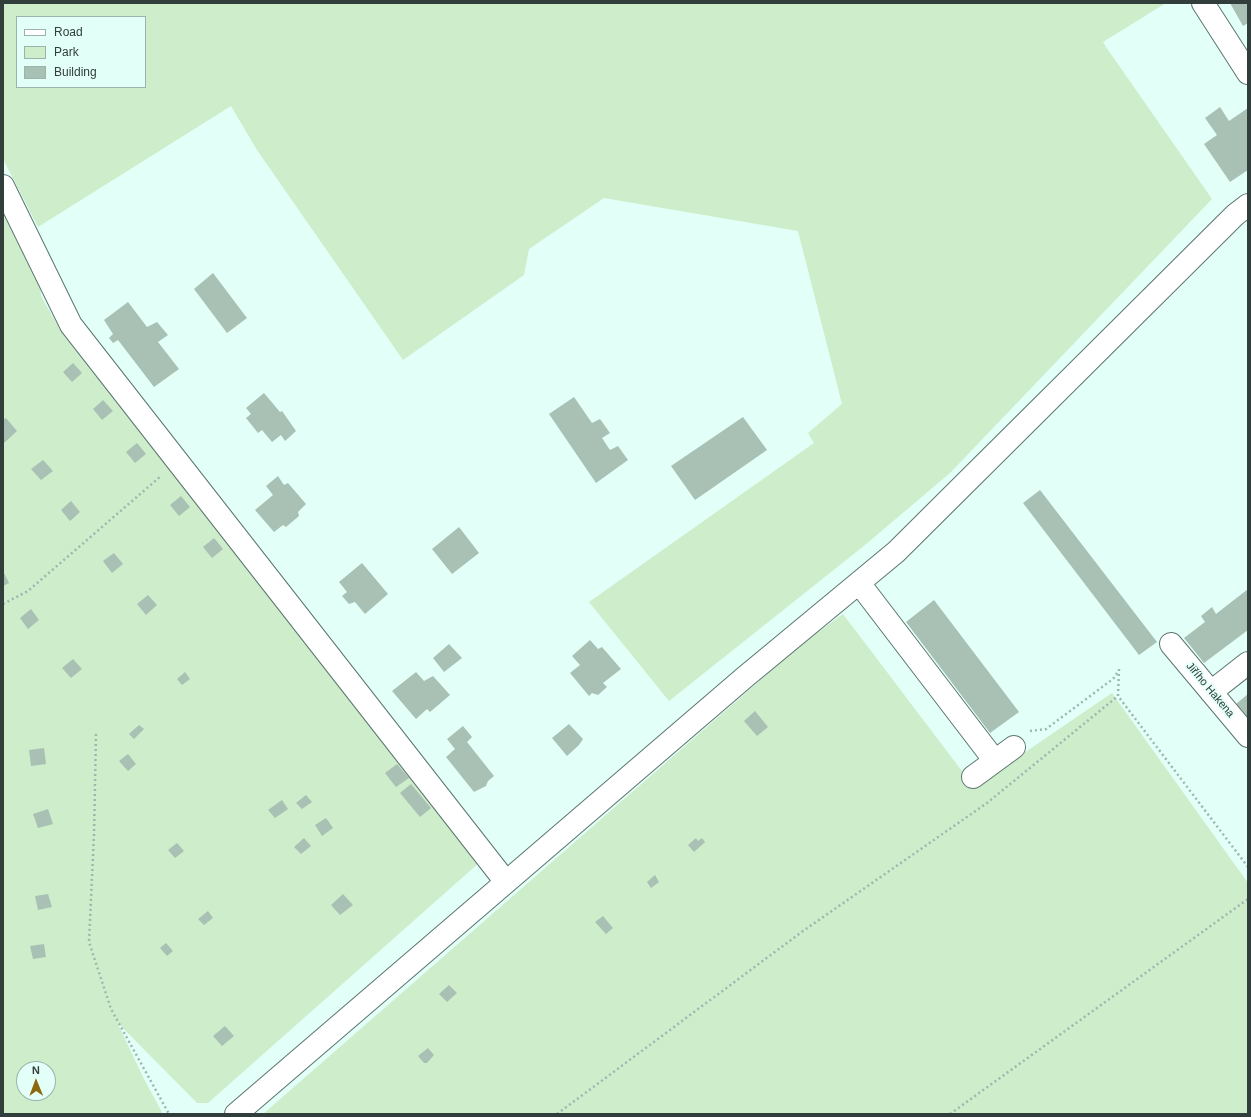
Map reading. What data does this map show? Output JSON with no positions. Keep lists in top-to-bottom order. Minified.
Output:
{"streets":{"street":["Jiřího Hakena"]},"legend":["Road","Park","Building"],"north":"top"}
